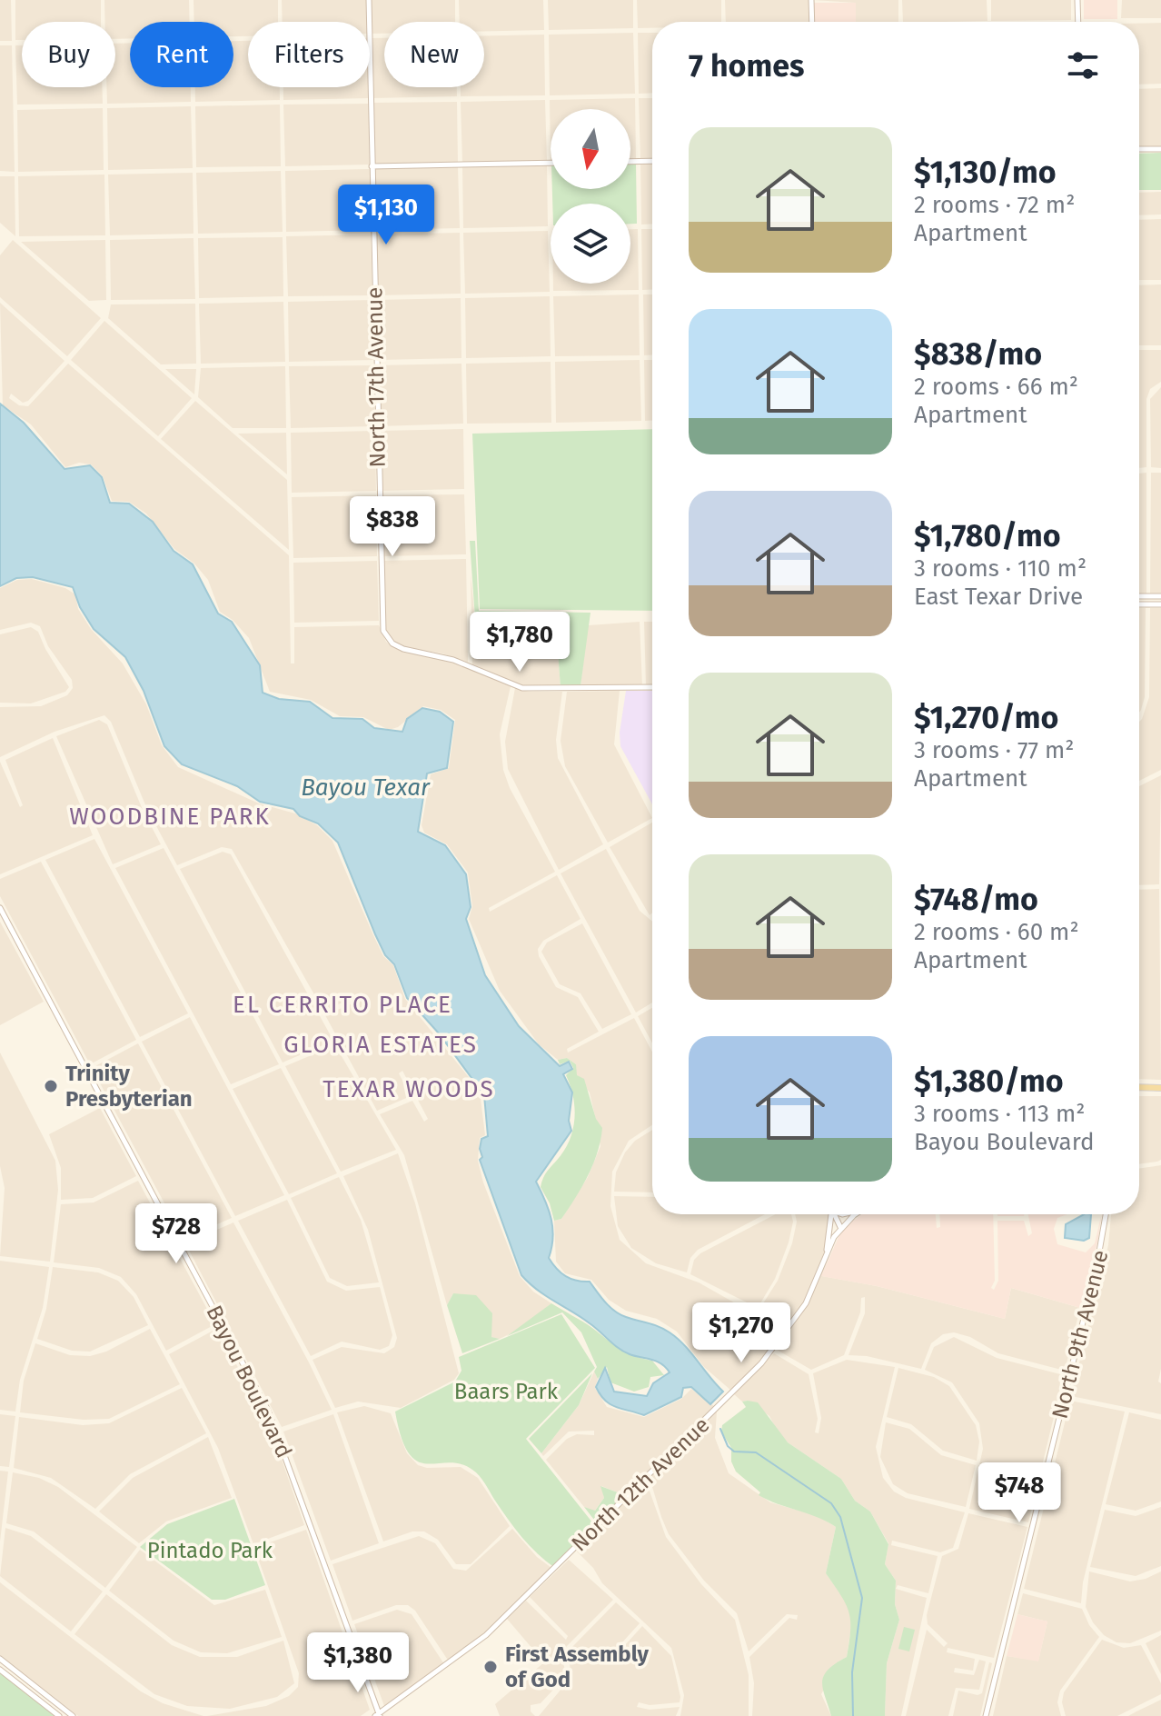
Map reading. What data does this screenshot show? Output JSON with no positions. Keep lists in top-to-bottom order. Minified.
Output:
{"streets":{"main road":["North 17th Avenue","North 9th Avenue","Bayou Boulevard","North 12th Avenue"]},"crossings":[["Bayou Boulevard","North 12th Avenue"]],"districts":["WOODBINE PARK","EL CERRITO PLACE","GLORIA ESTATES","TEXAR WOODS"],"water":["Bayou Texar"],"parks":["Baars Park","Pintado Park"],"places":["Trinity Presbyterian","First Assembly of God"],"north":"bottom","page":{"chip":["Buy","Rent","Filters","New"],"heading":"7 homes","list":[{"name":"$1,130/mo","note":"2 rooms · 72 m² · Apartment"},{"name":"$838/mo","note":"2 rooms · 66 m² · Apartment"},{"name":"$1,780/mo","note":"3 rooms · 110 m² · East Texar Drive"},{"name":"$1,270/mo","note":"3 rooms · 77 m² · Apartment"},{"name":"$748/mo","note":"2 rooms · 60 m² · Apartment"},{"name":"$1,380/mo","note":"3 rooms · 113 m² · Bayou Boulevard"}],"price":["$1,130","$838","$1,780","$728","$1,270","$748","$1,380"]}}
